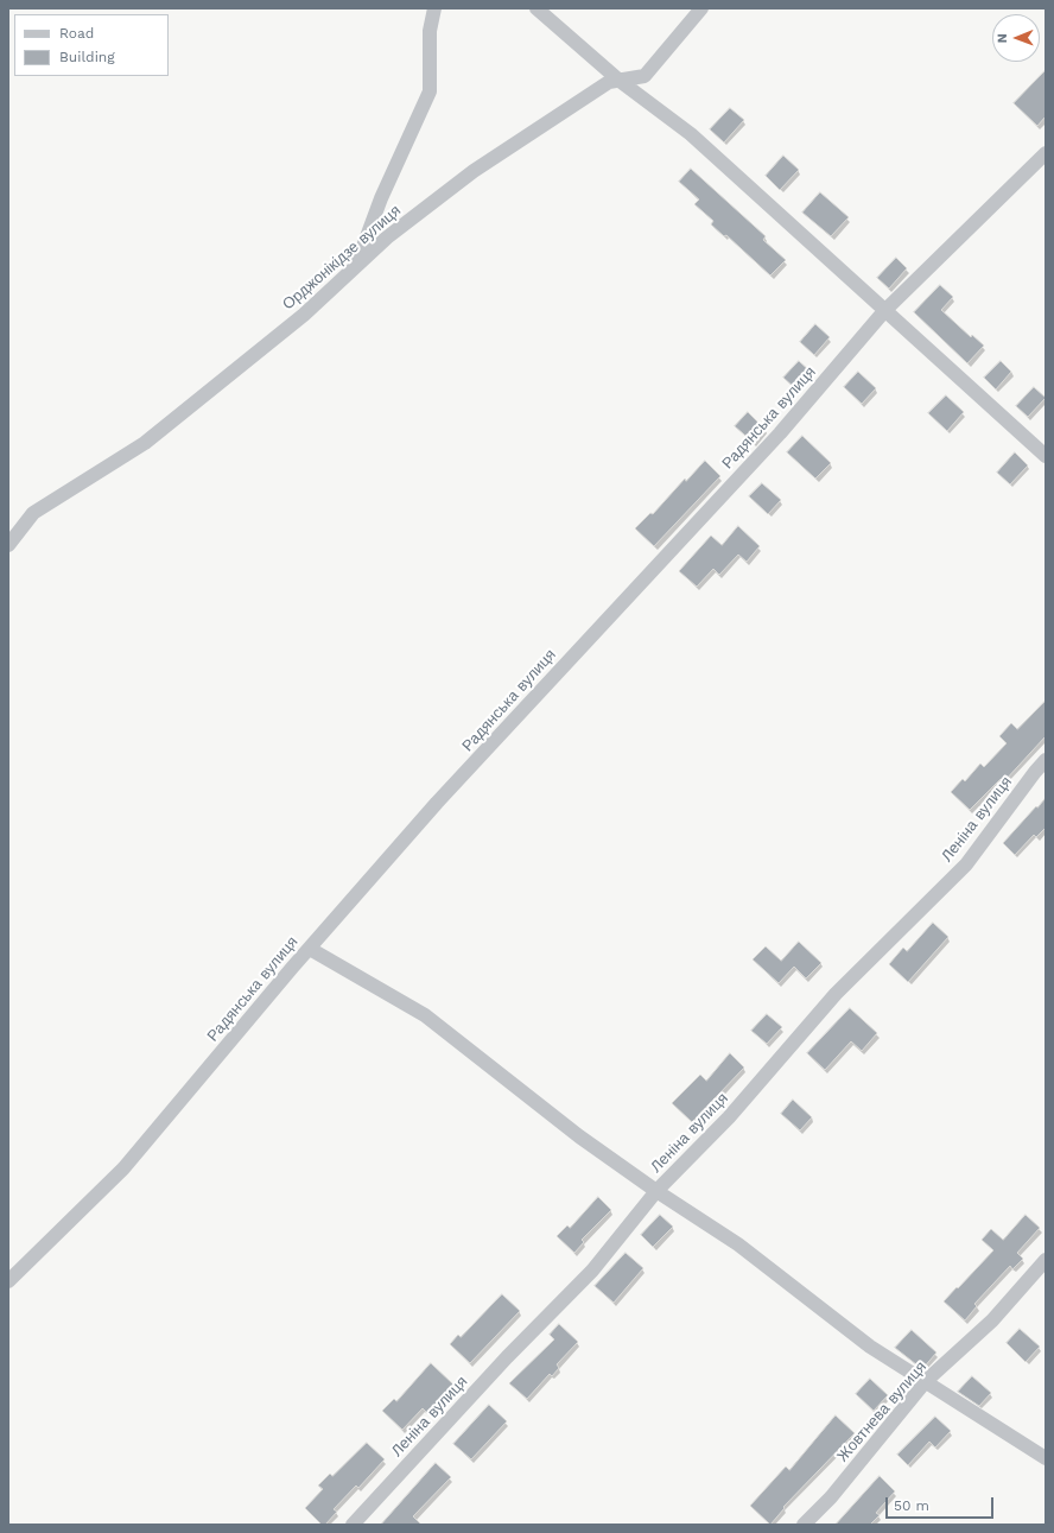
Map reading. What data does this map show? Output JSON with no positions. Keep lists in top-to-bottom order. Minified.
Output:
{"streets":{"street":["Орджонікідзе вулиця","Радянська вулиця","Леніна вулиця","Жовтнева вулиця"]},"legend":["Road","Building"],"scale_bar":"50 m","north":"left"}
